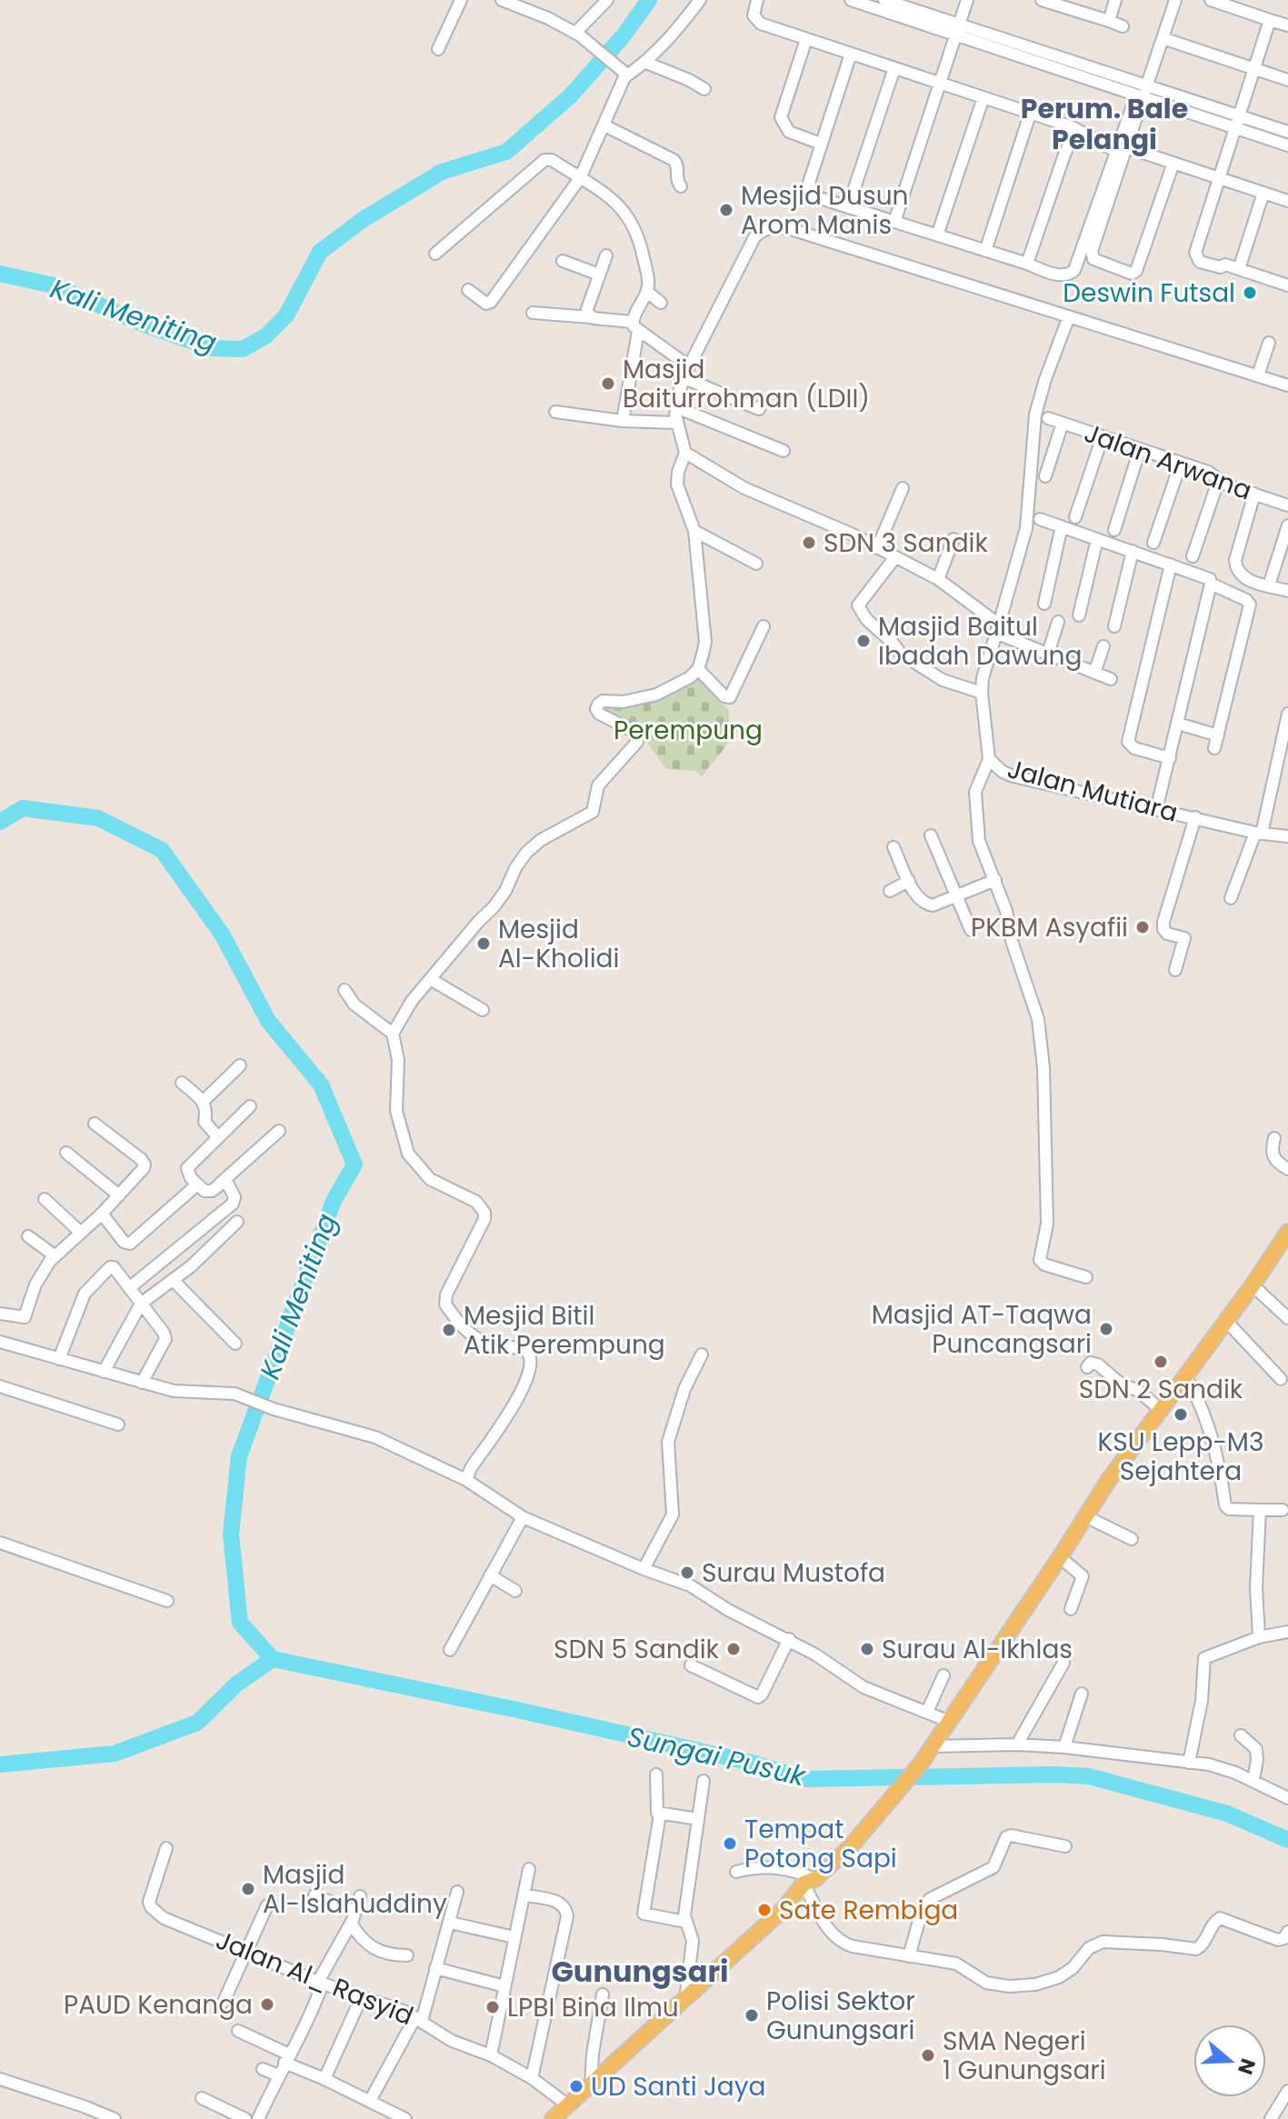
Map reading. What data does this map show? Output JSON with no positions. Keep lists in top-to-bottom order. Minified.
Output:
{"streets":{"street":["Jalan Arwana","Jalan Mutiara","Jalan Al_ Rasyid"]},"districts":["Perum. Bale Pelangi","Gunungsari"],"water":["Kali Meniting","Sungai Pusuk"],"parks":["Perempung"],"places":["Mesjid Dusun Arom Manis","Deswin Futsal","Masjid Baiturrohman (LDII)","SDN 3 Sandik","Masjid Baitul Ibadah Dawung","PKBM Asyafii","Mesjid Al-Kholidi","Masjid AT-Taqwa Puncangsari","Mesjid Bitil Atik Perempung","SDN 2 Sandik","KSU Lepp-M3 Sejahtera","Surau Mustofa","SDN 5 Sandik","Surau Al-Ikhlas","Tempat Potong Sapi","Masjid Al-Islahuddiny","Sate Rembiga","PAUD Kenanga","LPBI Bina Ilmu","Polisi Sektor Gunungsari","SMA Negeri 1 Gunungsari","UD Santi Jaya"],"north":"right"}
